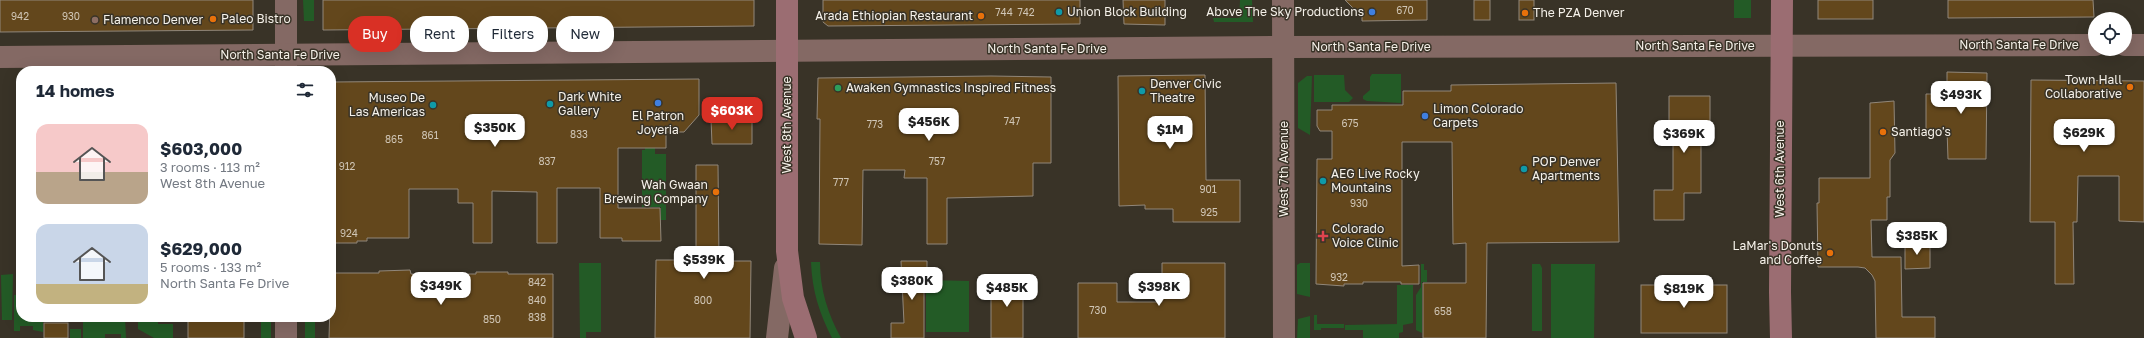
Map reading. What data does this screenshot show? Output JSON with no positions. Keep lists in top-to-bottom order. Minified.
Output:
{"streets":{"main road":["North Santa Fe Drive","West 8th Avenue","West 7th Avenue","West 6th Avenue"]},"crossings":[["North Santa Fe Drive","West 8th Avenue"],["North Santa Fe Drive","West 7th Avenue"],["North Santa Fe Drive","West 6th Avenue"]],"places":{"other":["Union Block Building","Above The Sky Productions","The PZA Denver","Arada Ethiopian Restaurant","Paleo Bistro","Flamenco Denver","Town Hall Collaborative","Awaken Gymnastics Inspired Fitness","Denver Civic Theatre","El Patron Joyeria","Dark White Gallery","Museo De Las Americas","Limon Colorado Carpets","Santiago's","POP Denver Apartments","AEG Live Rocky Mountains","Wah Gwaan Brewing Company","LaMar's Donuts and Coffee"],"health":["Colorado Voice Clinic"]},"house_numbers":["670","744","742","942","930","747","675","773","833","861","865","837","757","912","777","901","930","925","924","932","842","840","800","730","658","838","850"],"page":{"chip":["Buy","Rent","Filters","New"],"heading":"14 homes","price":["$493K","$603K","$456K","$350K","$1M","$629K","$369K","$385K","$539K","$380K","$349K","$398K","$485K","$819K"],"list":[{"name":"$603,000","note":"3 rooms · 113 m² · West 8th Avenue"},{"name":"$629,000","note":"5 rooms · 133 m² · North Santa Fe Drive"}]}}
